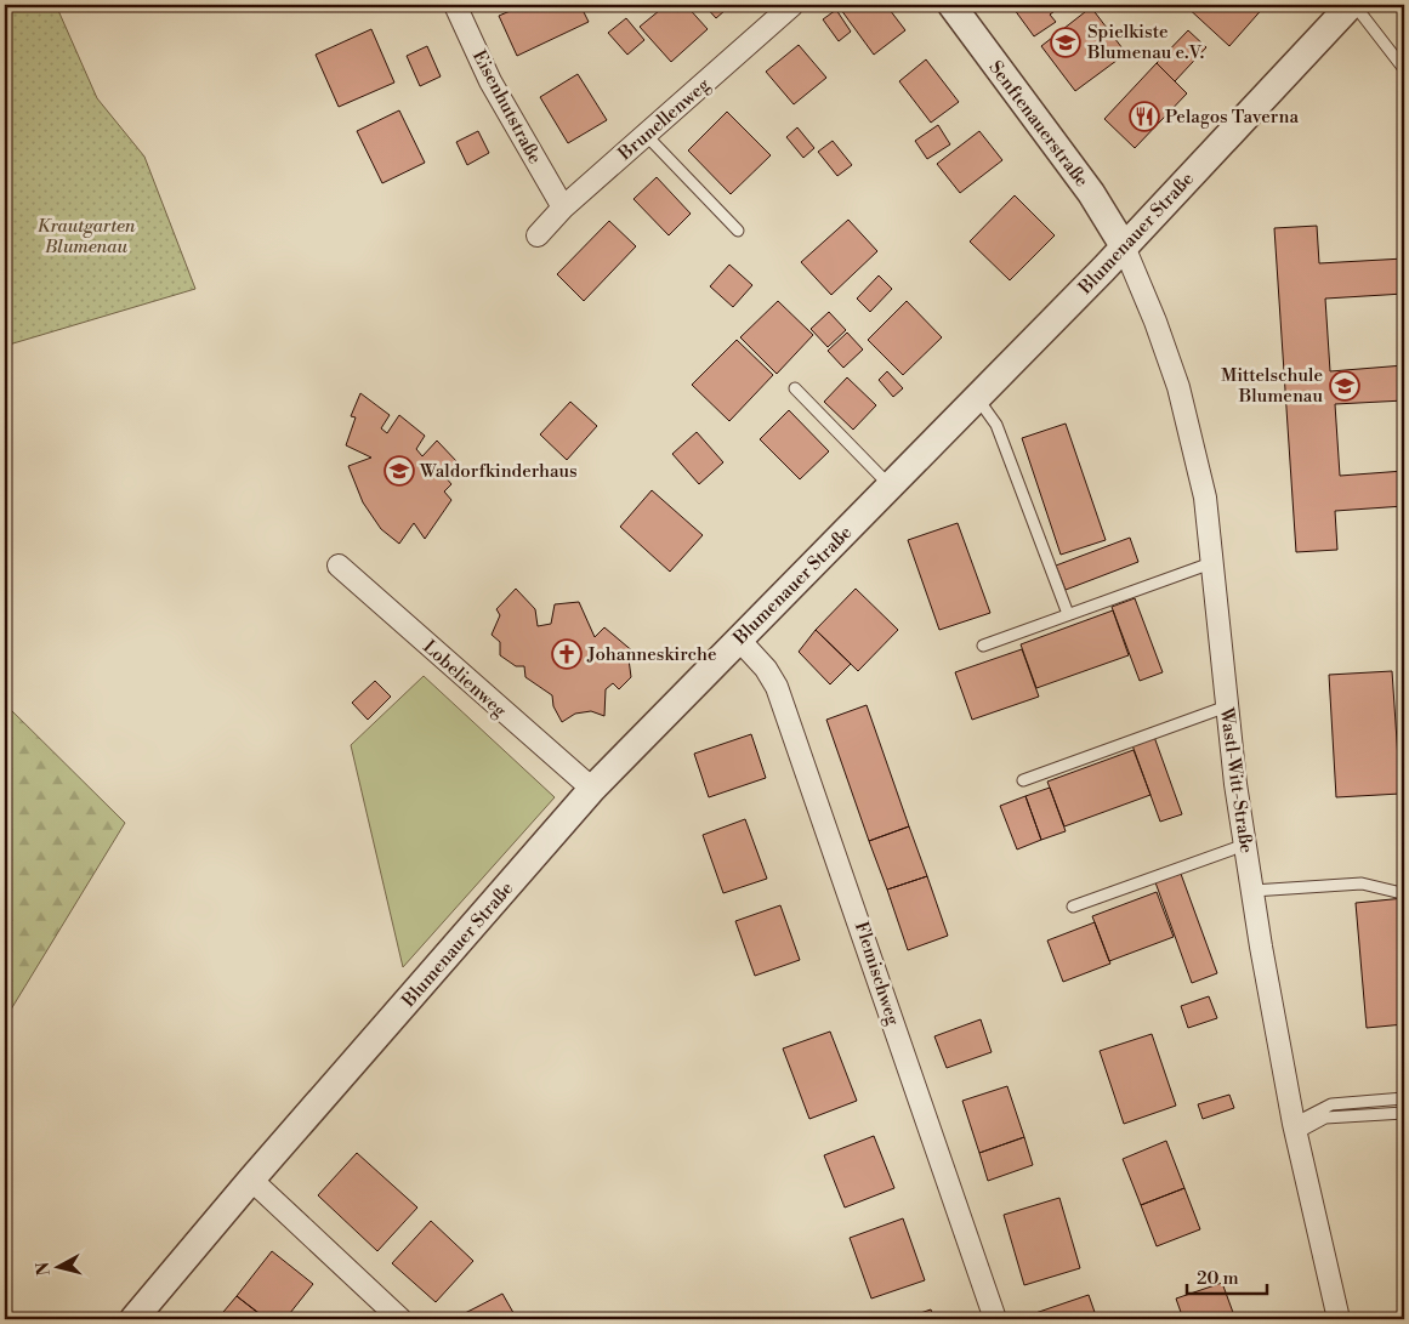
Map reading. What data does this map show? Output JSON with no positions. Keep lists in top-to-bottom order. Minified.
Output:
{"streets":{"street":["Eisenhutstraße","Brunellenweg","Senftenauerstraße","Blumenauer Straße","Lobelienweg","Wastl-Witt-Straße","Flemischweg"]},"crossings":[["Eisenhutstraße","Brunellenweg"],["Senftenauerstraße","Blumenauer Straße"],["Senftenauerstraße","Wastl-Witt-Straße"],["Blumenauer Straße","Lobelienweg"],["Blumenauer Straße","Wastl-Witt-Straße"],["Blumenauer Straße","Flemischweg"]],"parks":["Krautgarten Blumenau"],"places":{"school or university":["Spielkiste Blumenau e.V.","Mittelschule Blumenau","Waldorfkinderhaus"],"restaurant":["Pelagos Taverna"],"church":["Johanneskirche"]},"scale_bar":"20 m","north":"left"}
